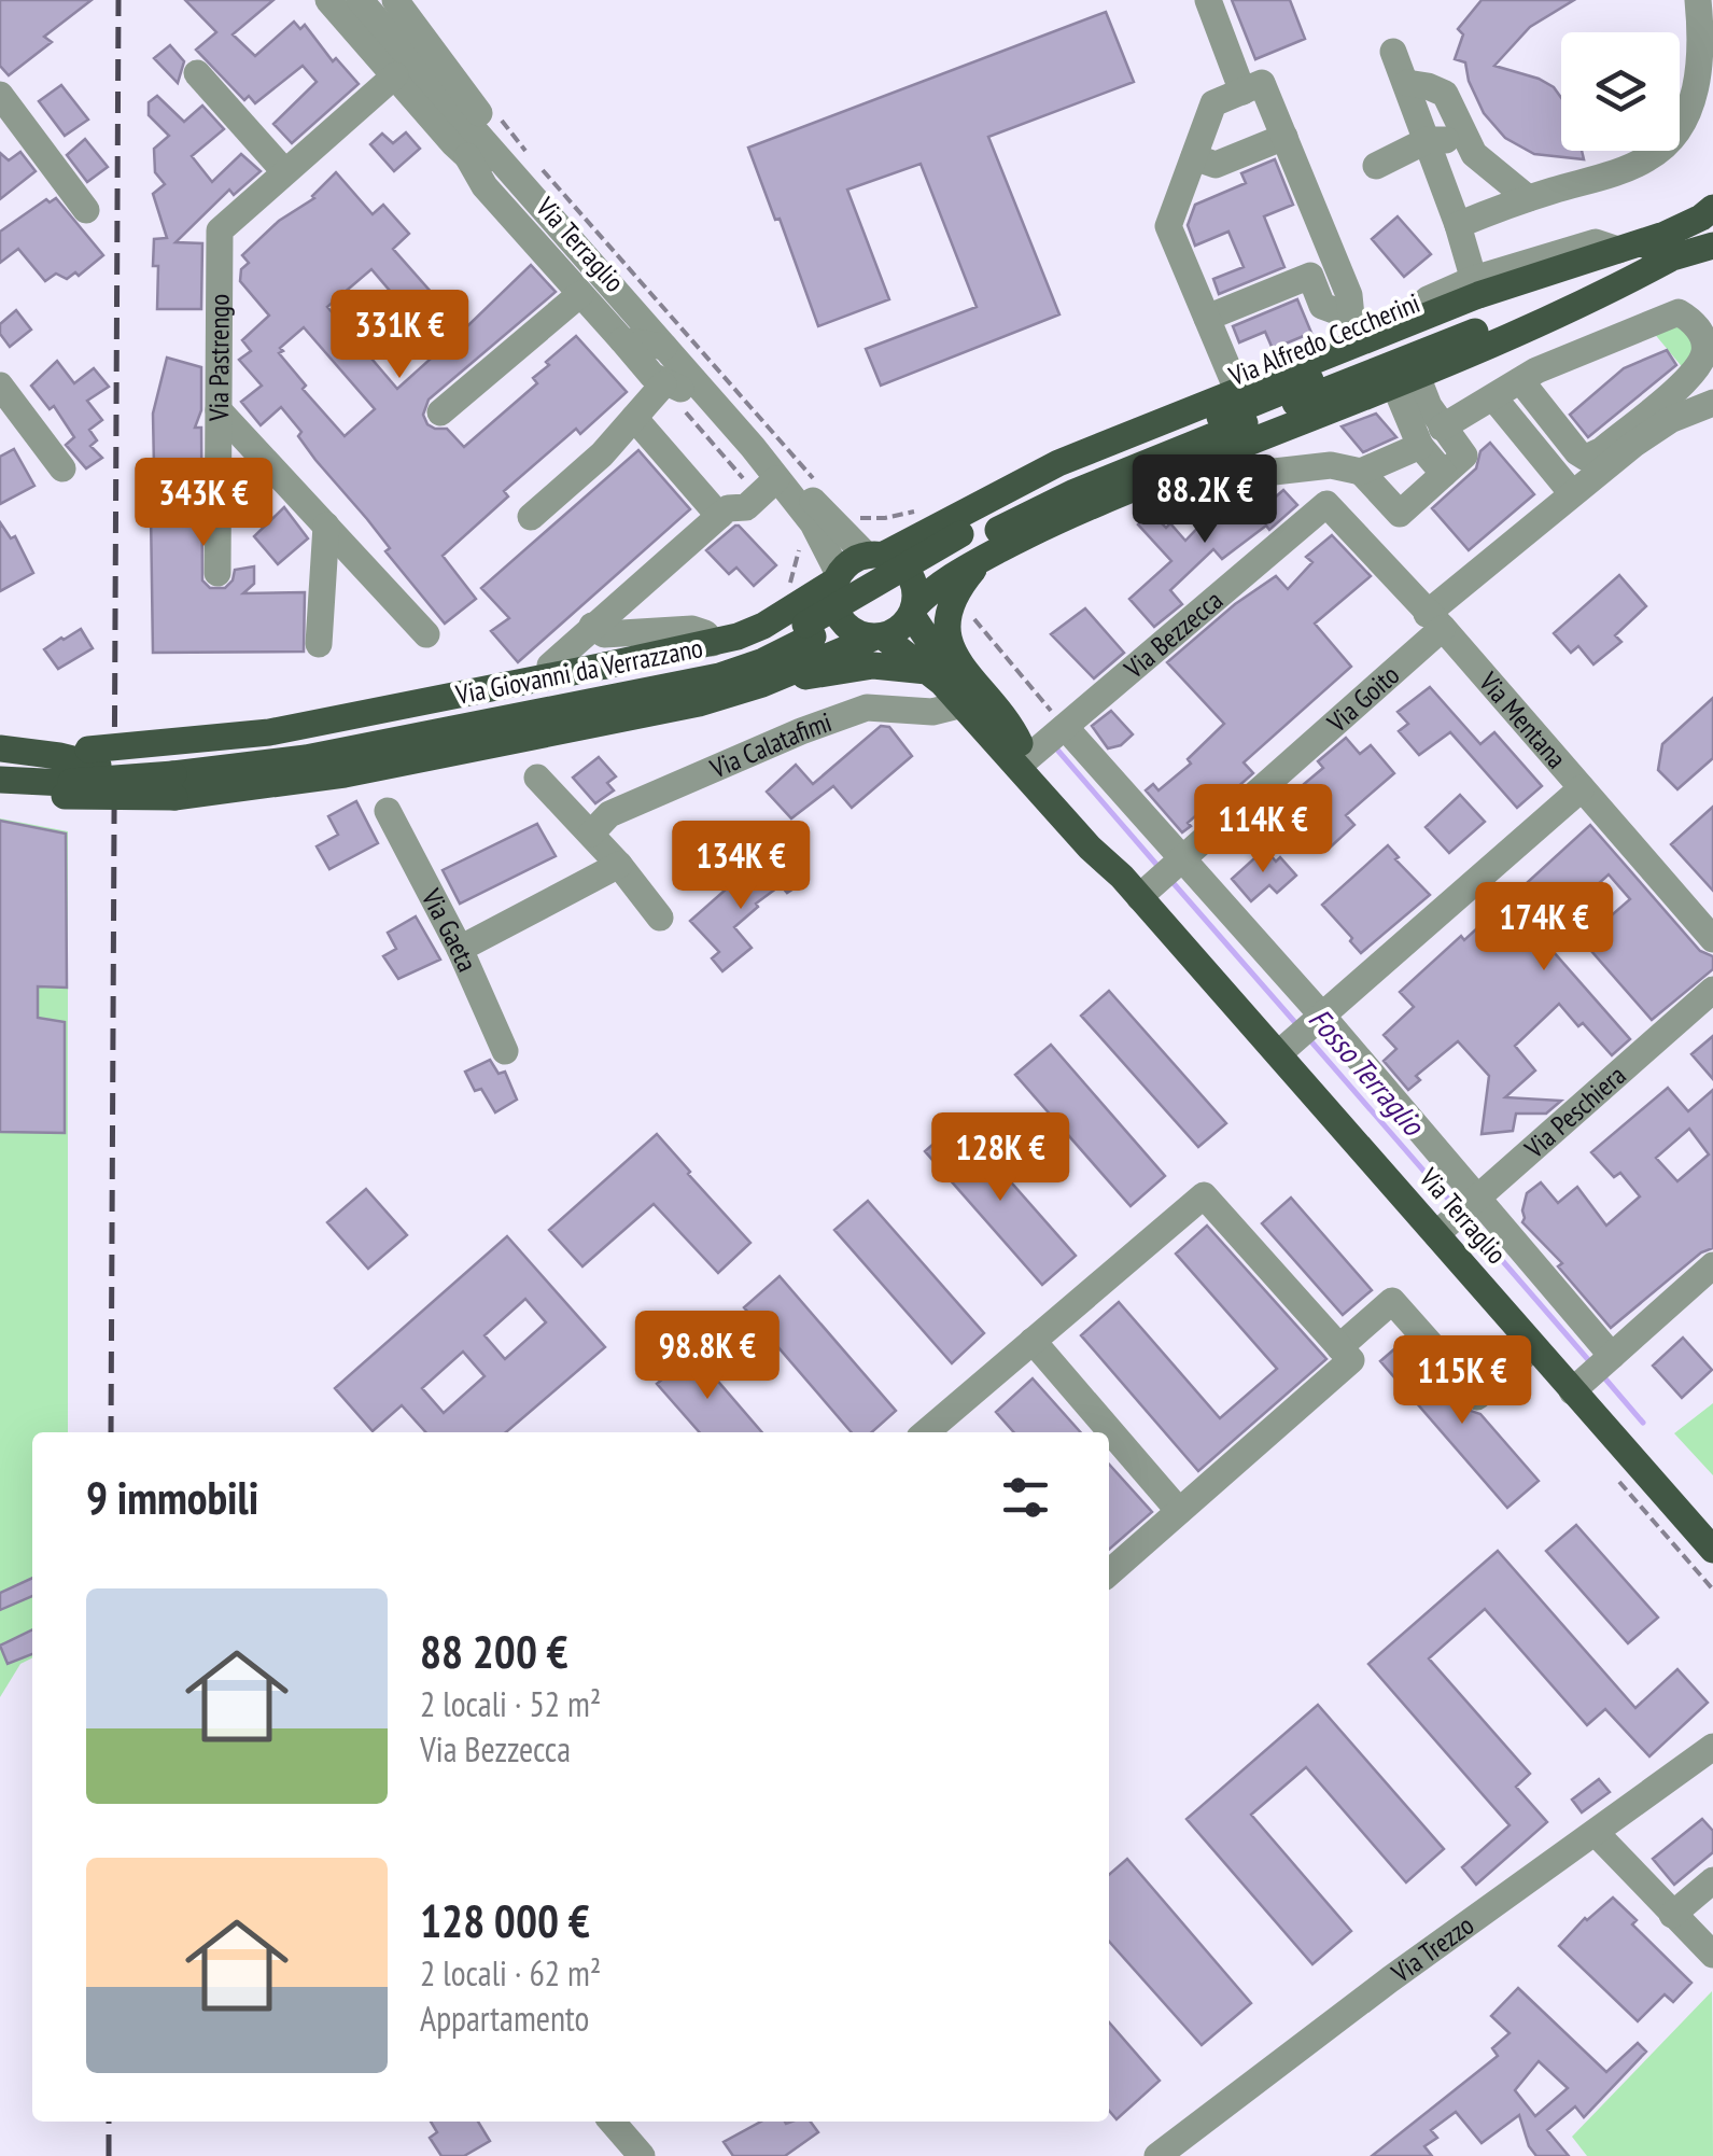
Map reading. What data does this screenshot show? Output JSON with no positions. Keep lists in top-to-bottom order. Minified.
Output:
{"streets":{"main road":["Via Terraglio","Via Alfredo Ceccherini","Via Giovanni da Verrazzano"],"street":["Via Pastrengo","Via Bezzecca","Via Goito","Via Mentana","Via Calatafimi","Via Gaeta","Via Peschiera","Via Trezzo"]},"crossings":[["Via Terraglio","Via Pastrengo"],["Via Terraglio","Via Bezzecca"],["Via Terraglio","Via Goito"],["Via Terraglio","Via Calatafimi"],["Via Terraglio","Via Peschiera"],["Via Alfredo Ceccherini","Via Giovanni da Verrazzano"],["Via Bezzecca","Via Mentana"],["Via Goito","Via Mentana"]],"water":["Fosso Terraglio"],"page":{"price":["331K €","88.2K €","343K €","114K €","134K €","174K €","128K €","98.8K €","115K €"],"heading":"9 immobili","list":[{"name":"88 200 €","note":"2 locali · 52 m² · Via Bezzecca"},{"name":"128 000 €","note":"2 locali · 62 m² · Appartamento"}]}}
